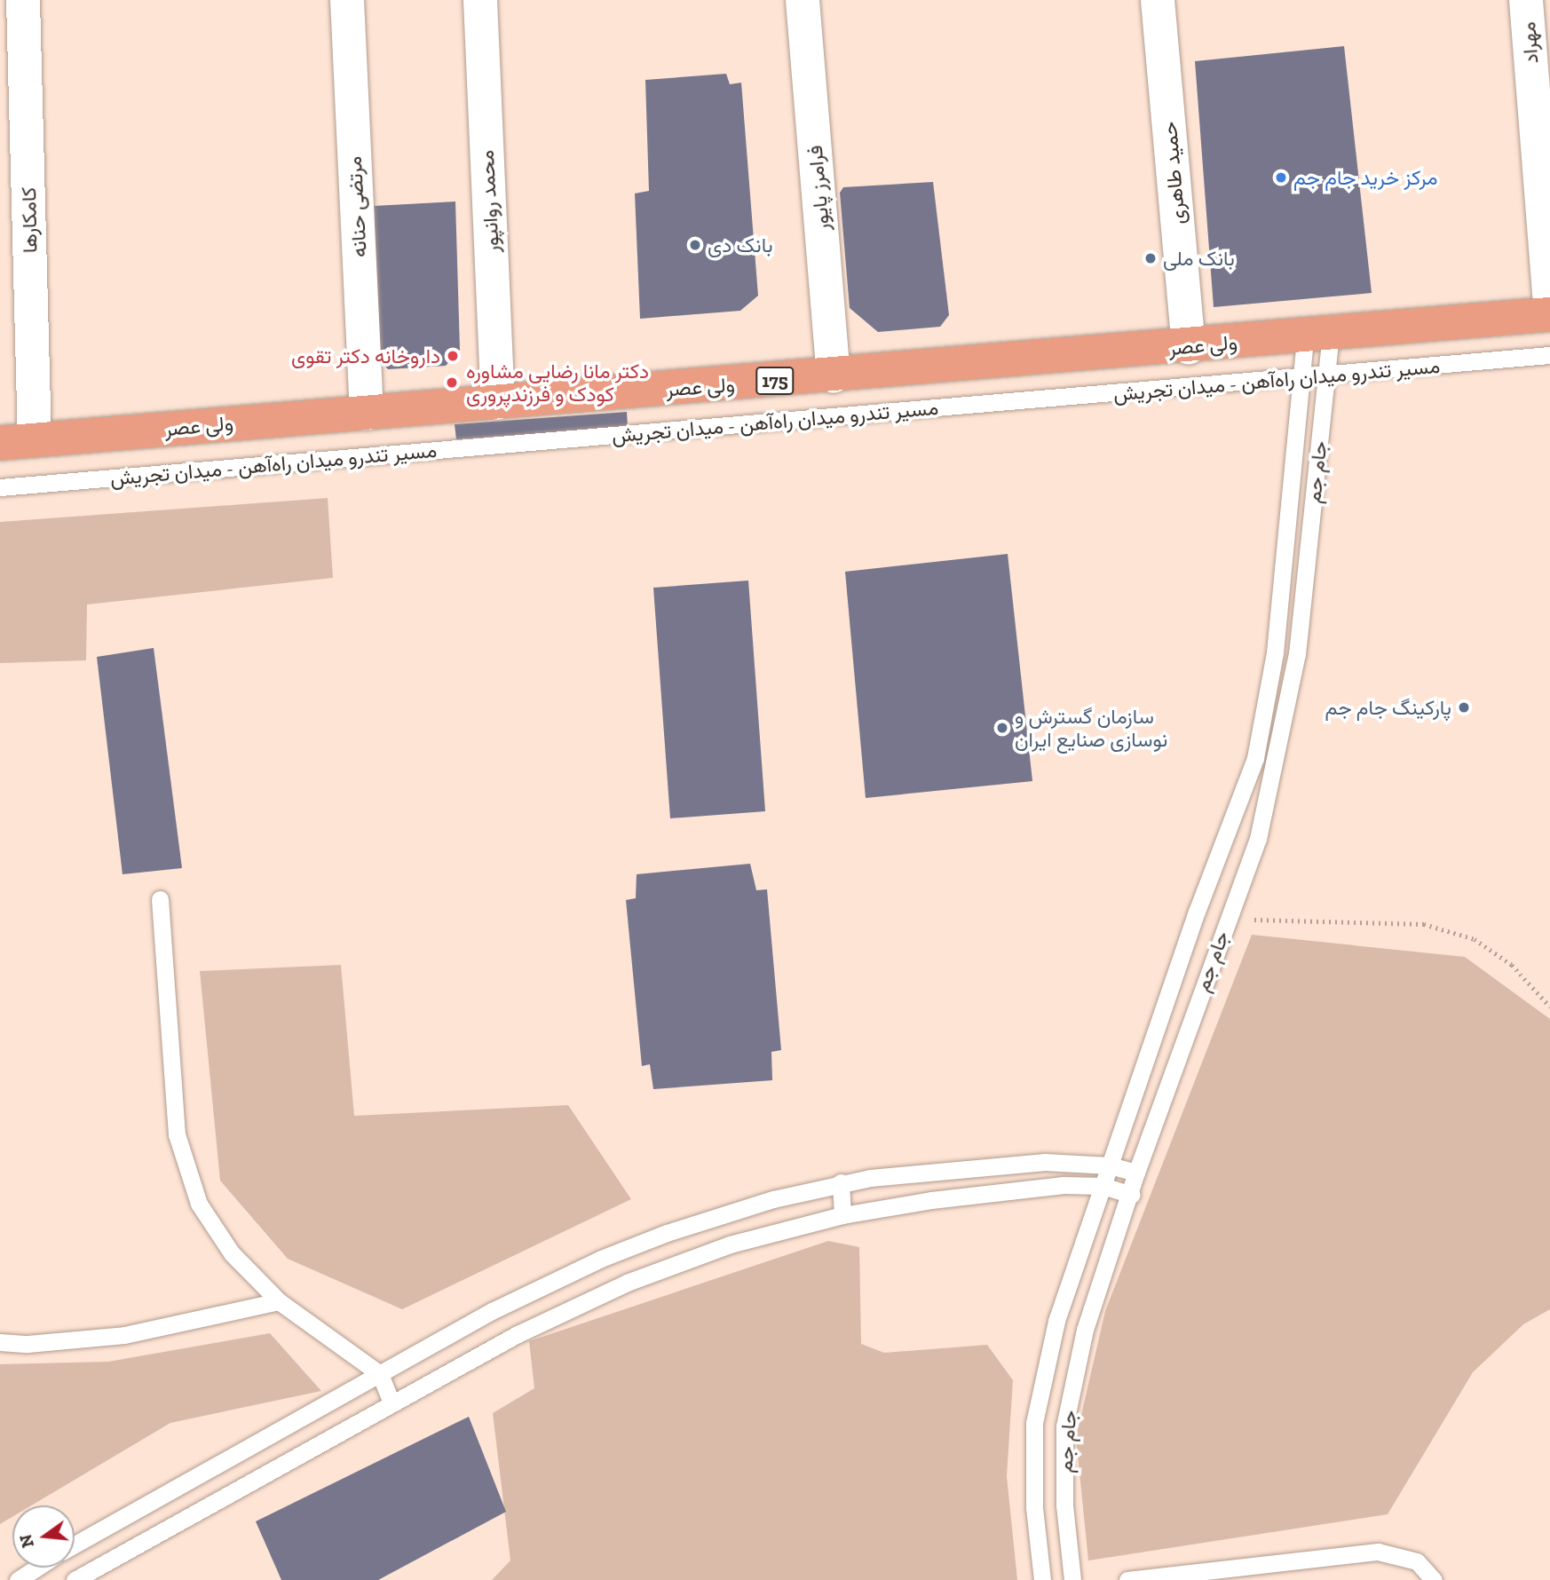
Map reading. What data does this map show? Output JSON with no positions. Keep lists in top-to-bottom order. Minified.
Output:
{"streets":{"main road":["ولی عصر","175"],"street":["مهراد","حمید طاهری","فرامرز پایور","محمد روانپور","مرتضی حنانه","کامکارها"],"lane":["مسیر تندرو میدان راه‌آهن - میدان تجریش","جام جم"]},"crossings":[["حمید طاهری","ولی عصر"],["فرامرز پایور","ولی عصر"],["محمد روانپور","ولی عصر"],["مرتضی حنانه","ولی عصر"],["کامکارها","ولی عصر"],["ولی عصر","جام جم"],["مسیر تندرو میدان راه‌آهن - میدان تجریش","جام جم"]],"places":["مرکز خرید جام جم","بانک دی","بانک ملی","داروخانه دکتر تقوی","دکتر مانا رضایی مشاوره کودک و فرزندپروری","پارکینگ جام جم","سازمان گسترش و نوسازی صنایع ایران"],"north":"left"}
